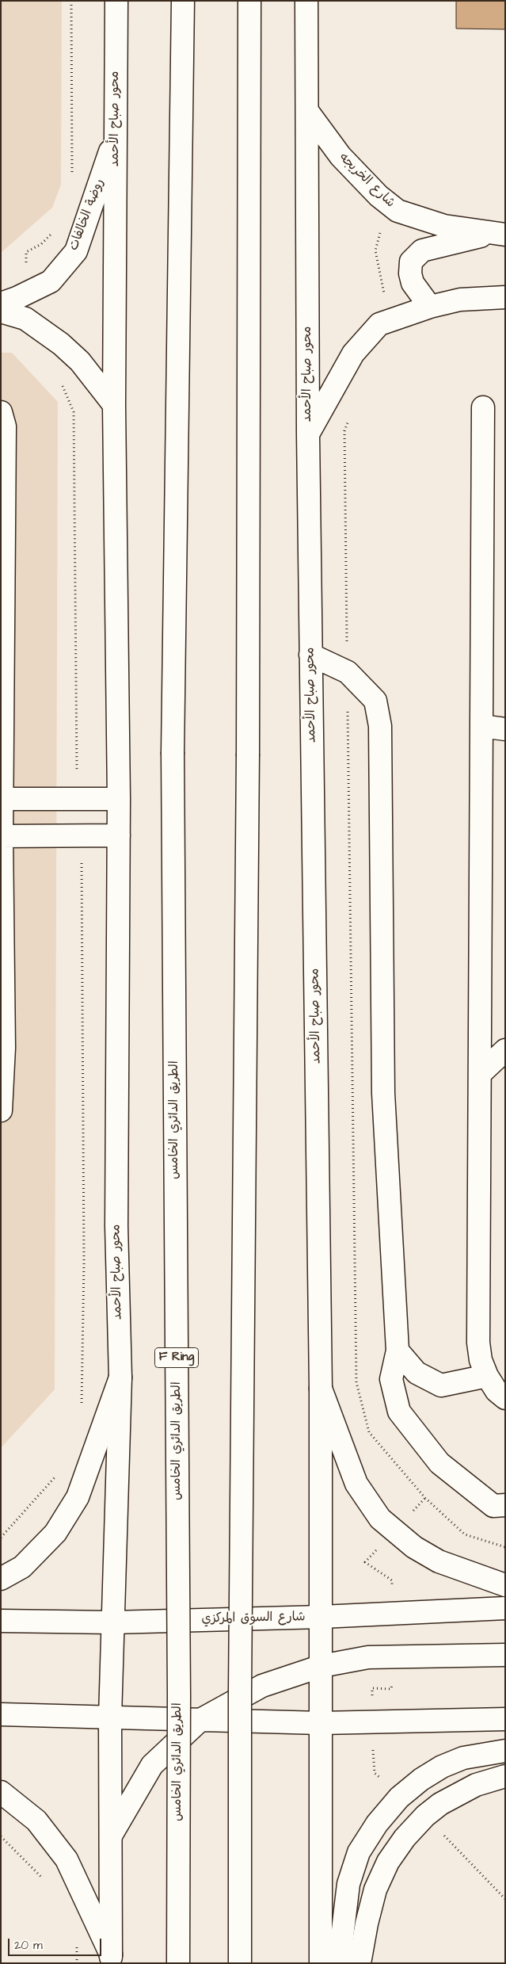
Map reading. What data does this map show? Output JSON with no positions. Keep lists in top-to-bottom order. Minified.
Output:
{"streets":{"main road":["محور صباح الأحمد","شارع الخريجه","روضة الخالفات","الطريق الدائري الخامس","F Ring","شارع السوق المركزي"]},"crossings":[["محور صباح الأحمد","شارع الخريجه"],["محور صباح الأحمد","روضة الخالفات"]],"scale_bar":"20 m"}
